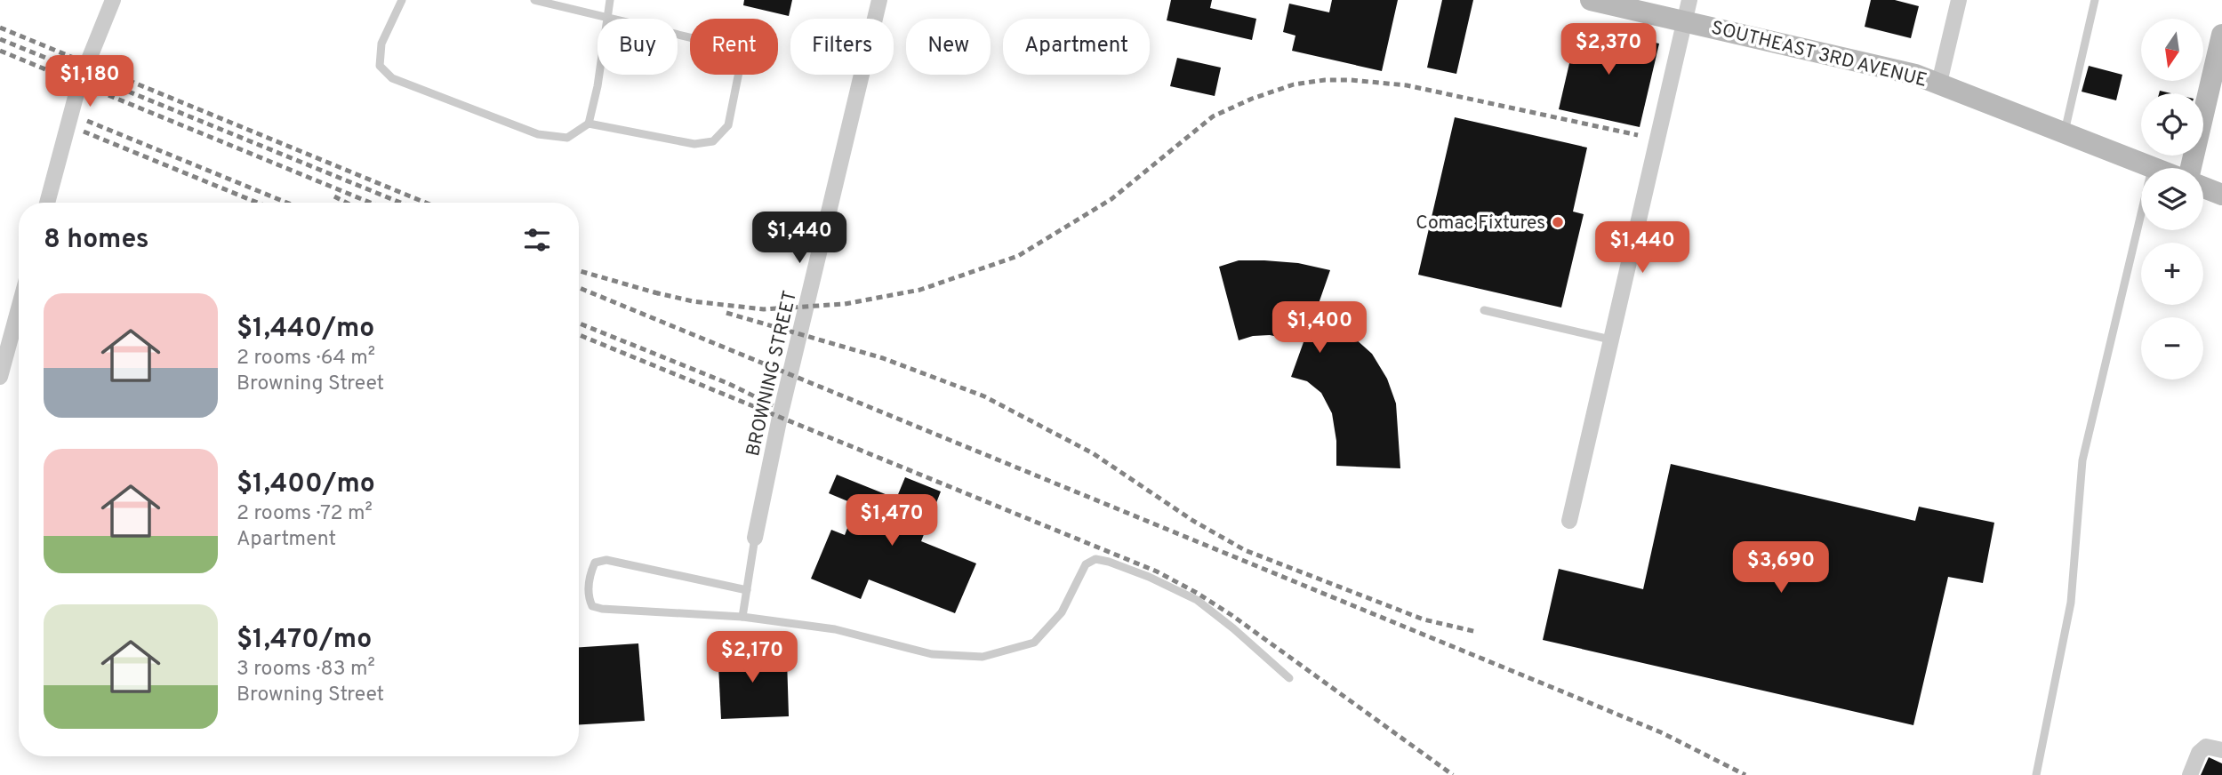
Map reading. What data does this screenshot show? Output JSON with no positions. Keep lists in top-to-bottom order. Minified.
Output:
{"streets":{"main road":["SOUTHEAST 3RD AVENUE"],"street":["BROWNING STREET"]},"places":["Comac Fixtures"],"north":"bottom","page":{"map_buttons":["+","−"],"chip":["Buy","Rent","Filters","New","Apartment"],"price":["$2,370","$1,180","$1,440","$1,440","$1,400","$1,470","$3,690","$2,170"],"heading":"8 homes","list":[{"name":"$1,440/mo","note":"2 rooms · 64 m² · Browning Street"},{"name":"$1,400/mo","note":"2 rooms · 72 m² · Apartment"},{"name":"$1,470/mo","note":"3 rooms · 83 m² · Browning Street"}]}}
